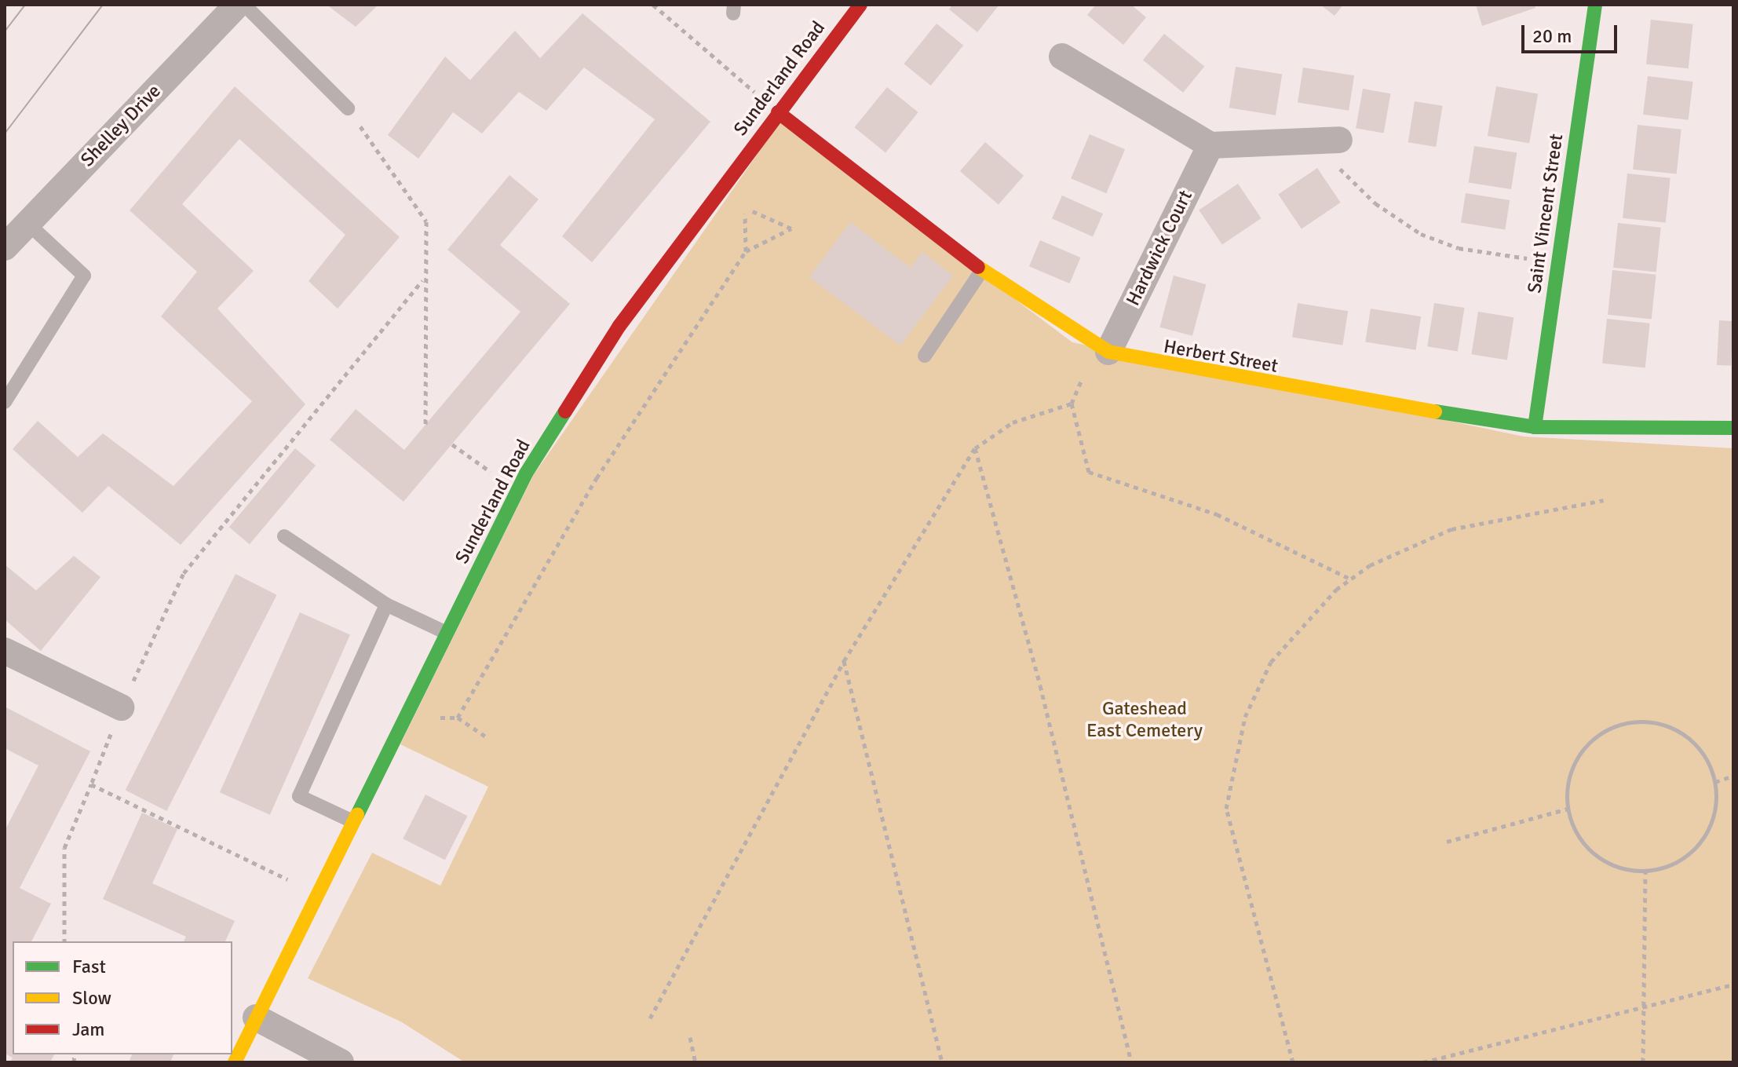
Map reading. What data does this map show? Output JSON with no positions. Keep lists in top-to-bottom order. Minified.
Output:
{"streets":{"street":["Sunderland Road","Shelley Drive","Saint Vincent Street","Hardwick Court","Herbert Street"]},"crossings":[["Sunderland Road","Herbert Street"],["Saint Vincent Street","Herbert Street"],["Hardwick Court","Herbert Street"]],"parks":["Gateshead East Cemetery"],"legend":["Fast","Slow","Jam"],"scale_bar":"20 m"}
